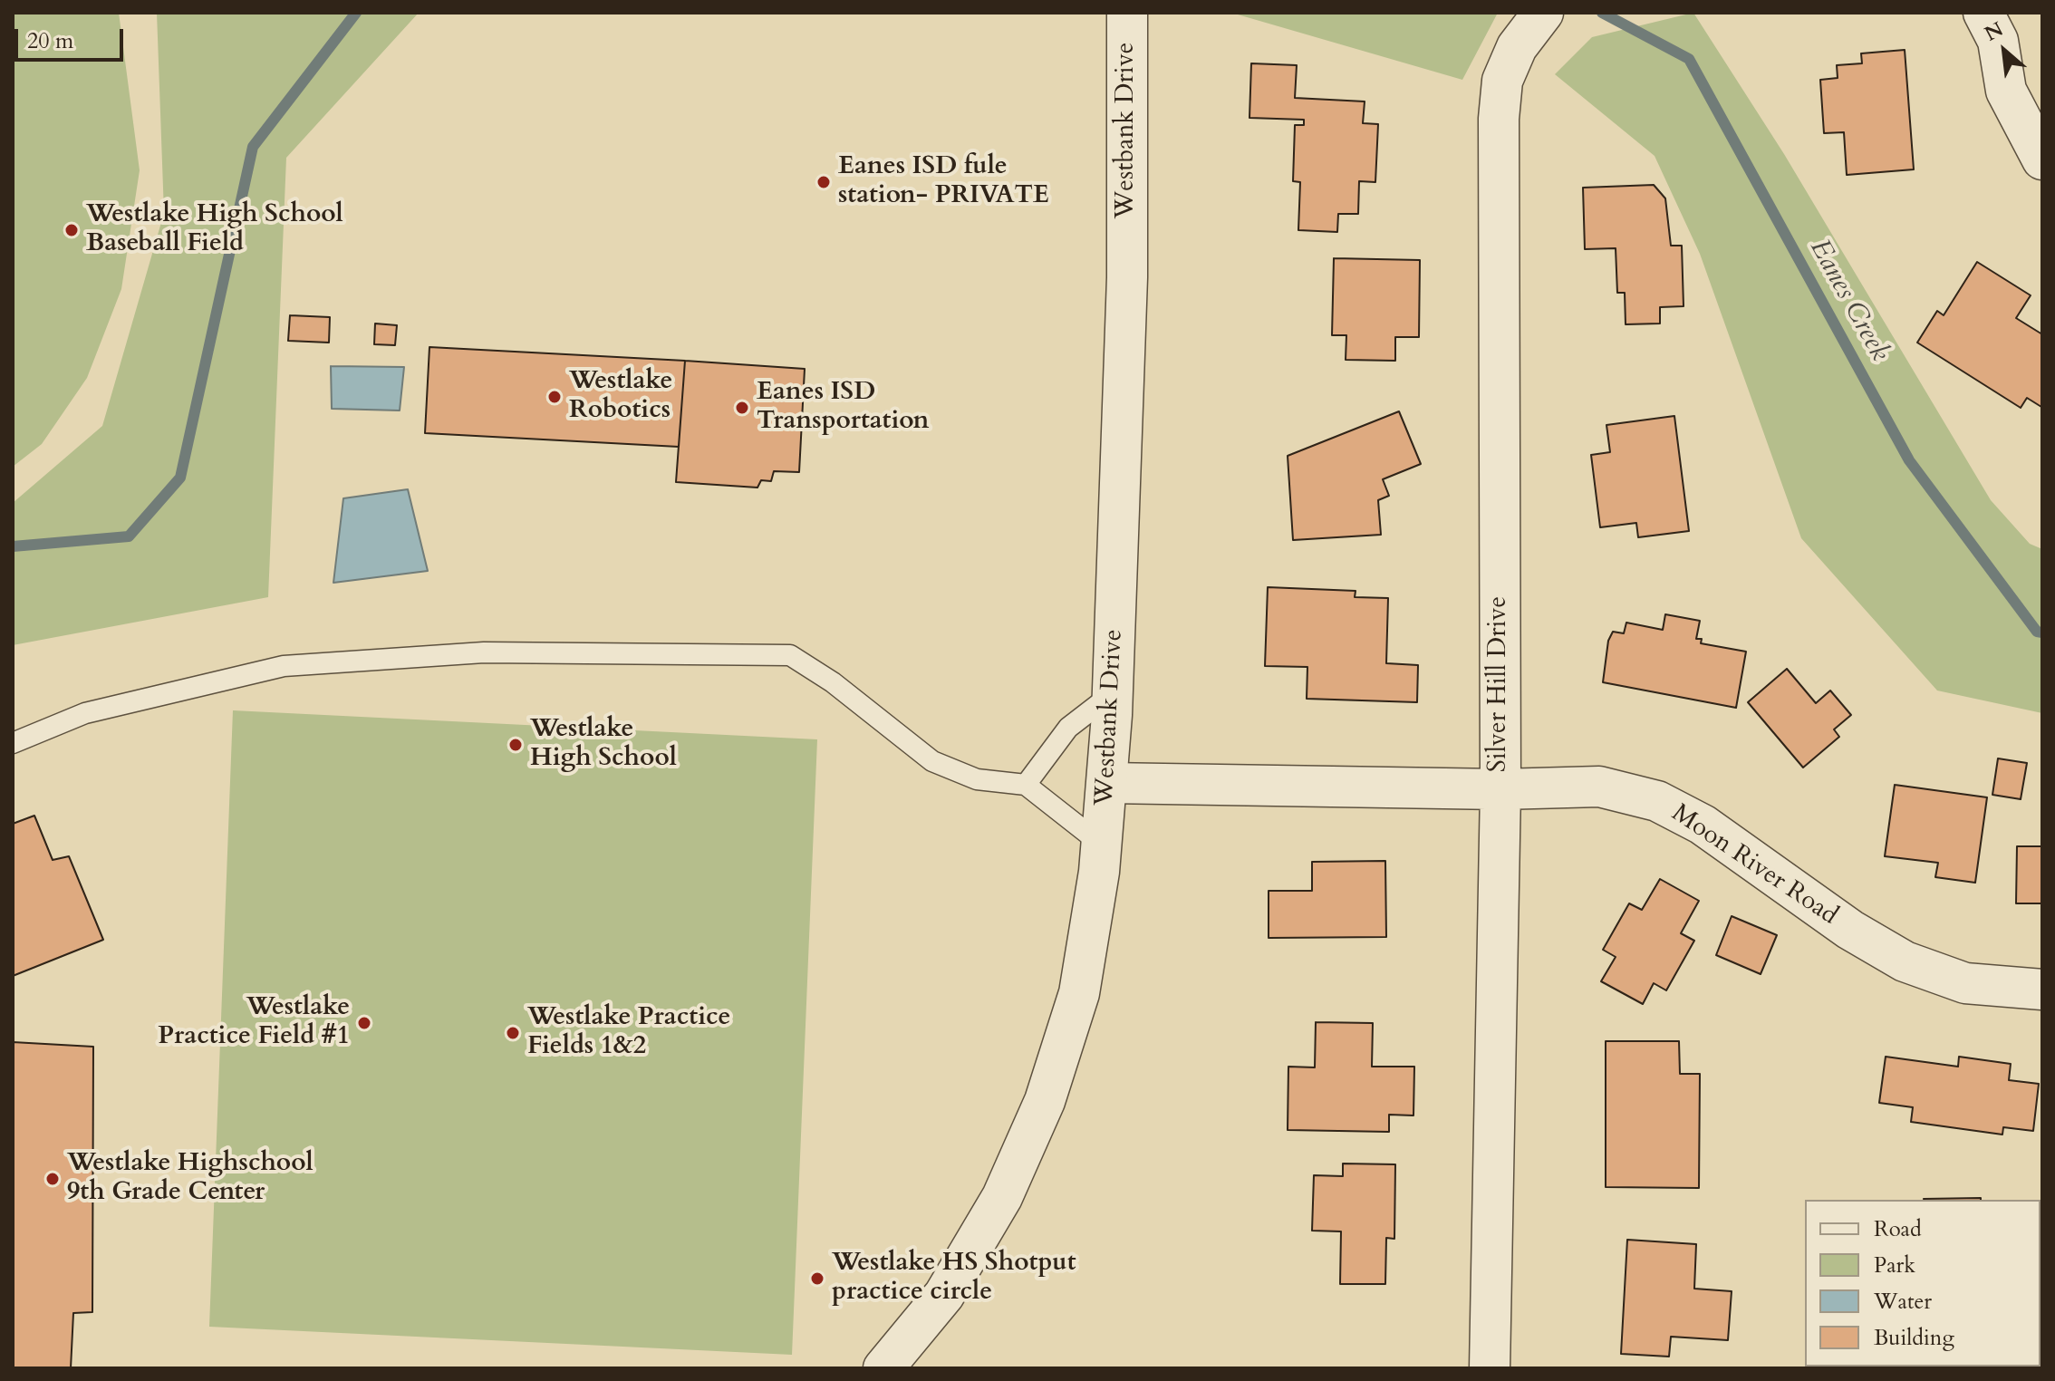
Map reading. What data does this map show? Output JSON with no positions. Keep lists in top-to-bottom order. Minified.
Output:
{"streets":{"street":["Westbank Drive","Silver Hill Drive","Moon River Road"]},"crossings":[["Westbank Drive","Moon River Road"],["Silver Hill Drive","Moon River Road"]],"water":["Eanes Creek"],"places":["Eanes ISD fule station- PRIVATE","Westlake High School Baseball Field","Westlake Robotics","Eanes ISD Transportation","Westlake High School","Westlake Practice Field #1","Westlake Practice Fields 1&2","Westlake Highschool 9th Grade Center","Westlake HS Shotput practice circle"],"legend":["Road","Park","Water","Building"],"scale_bar":"20 m","north":"top left"}
